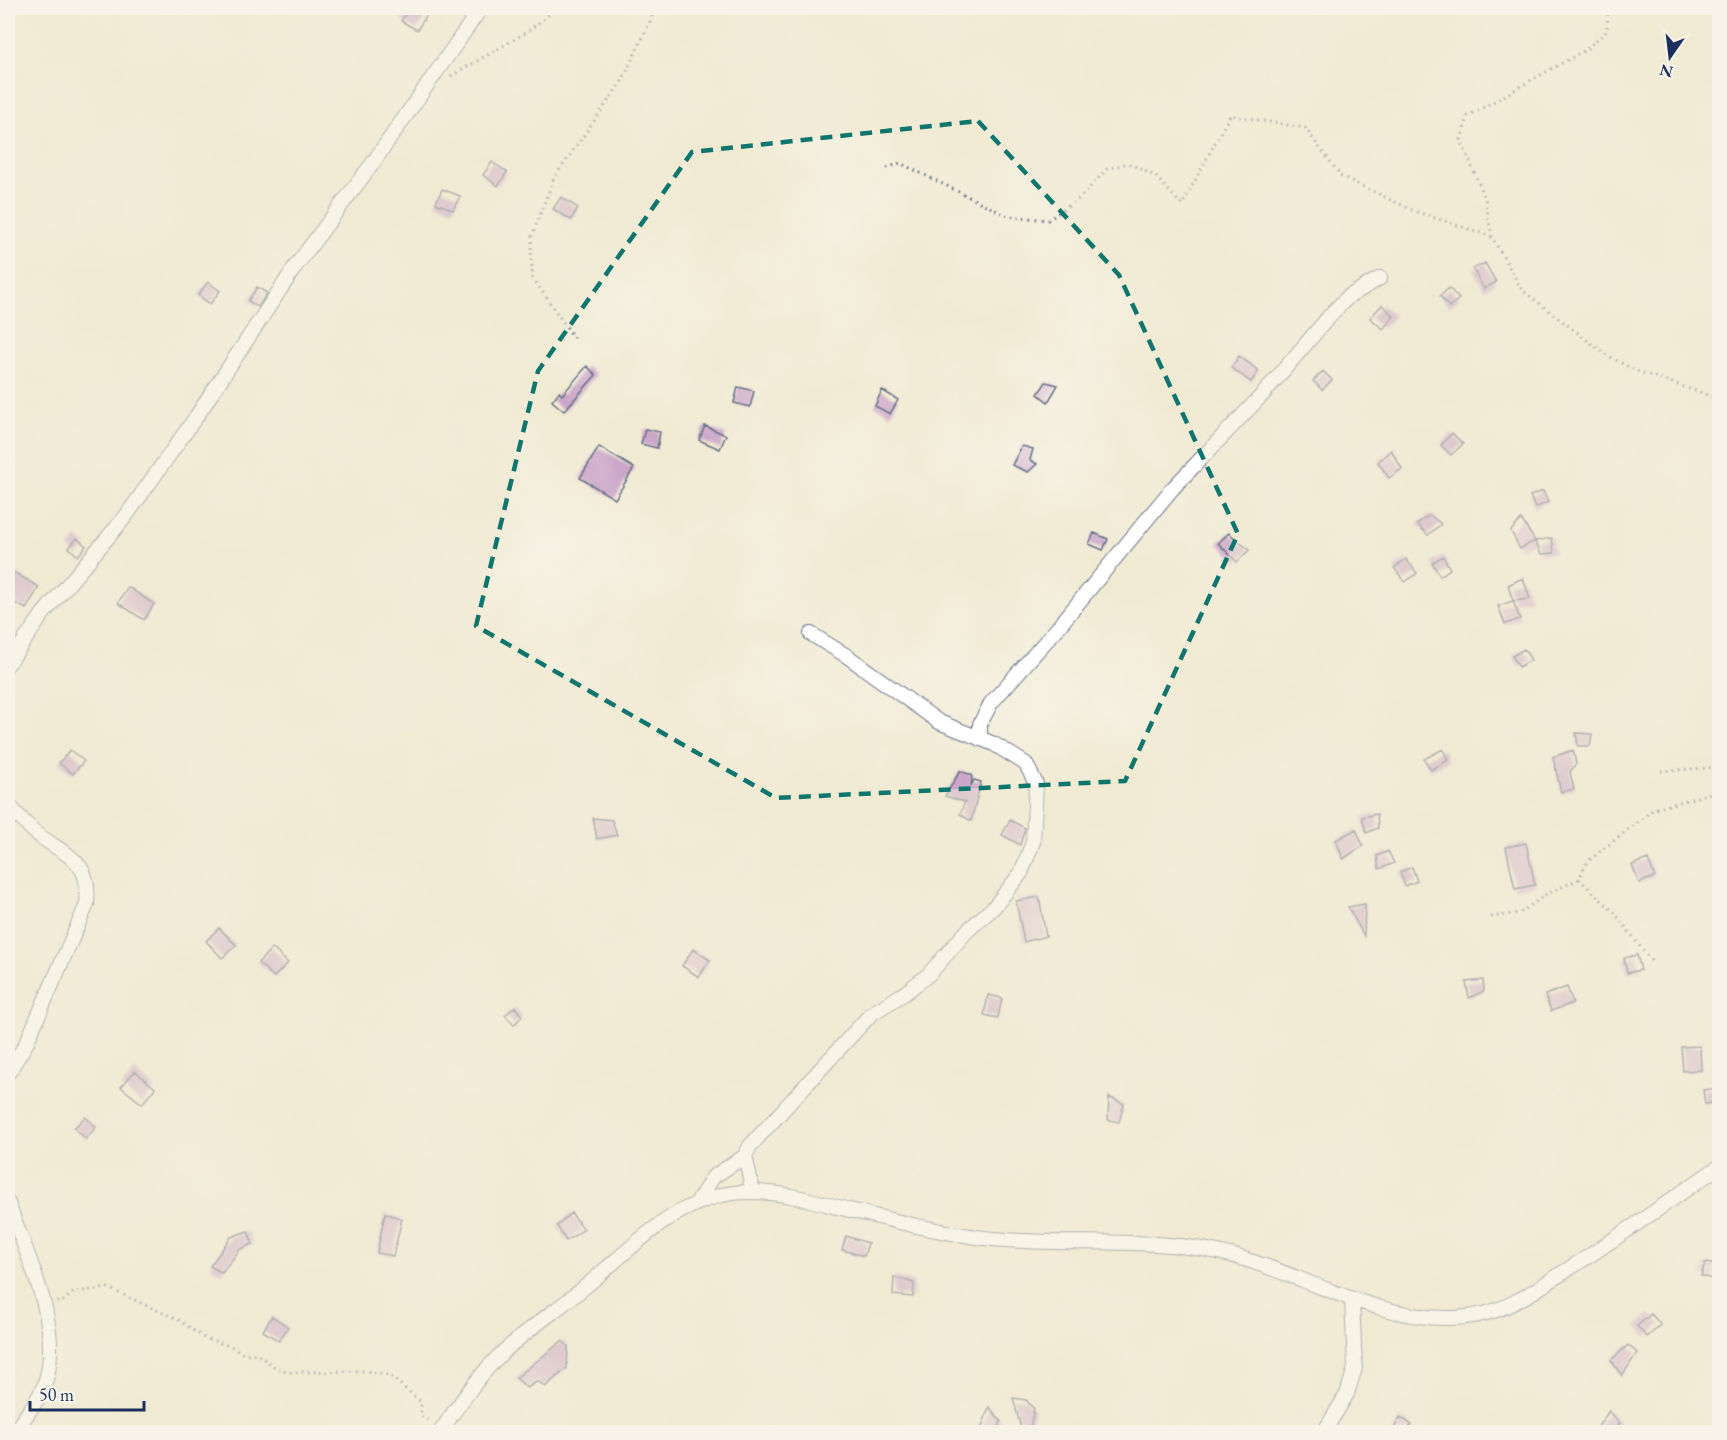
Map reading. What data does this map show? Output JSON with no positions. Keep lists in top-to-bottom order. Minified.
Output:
{"scale_bar":"50 m","north":"bottom"}
